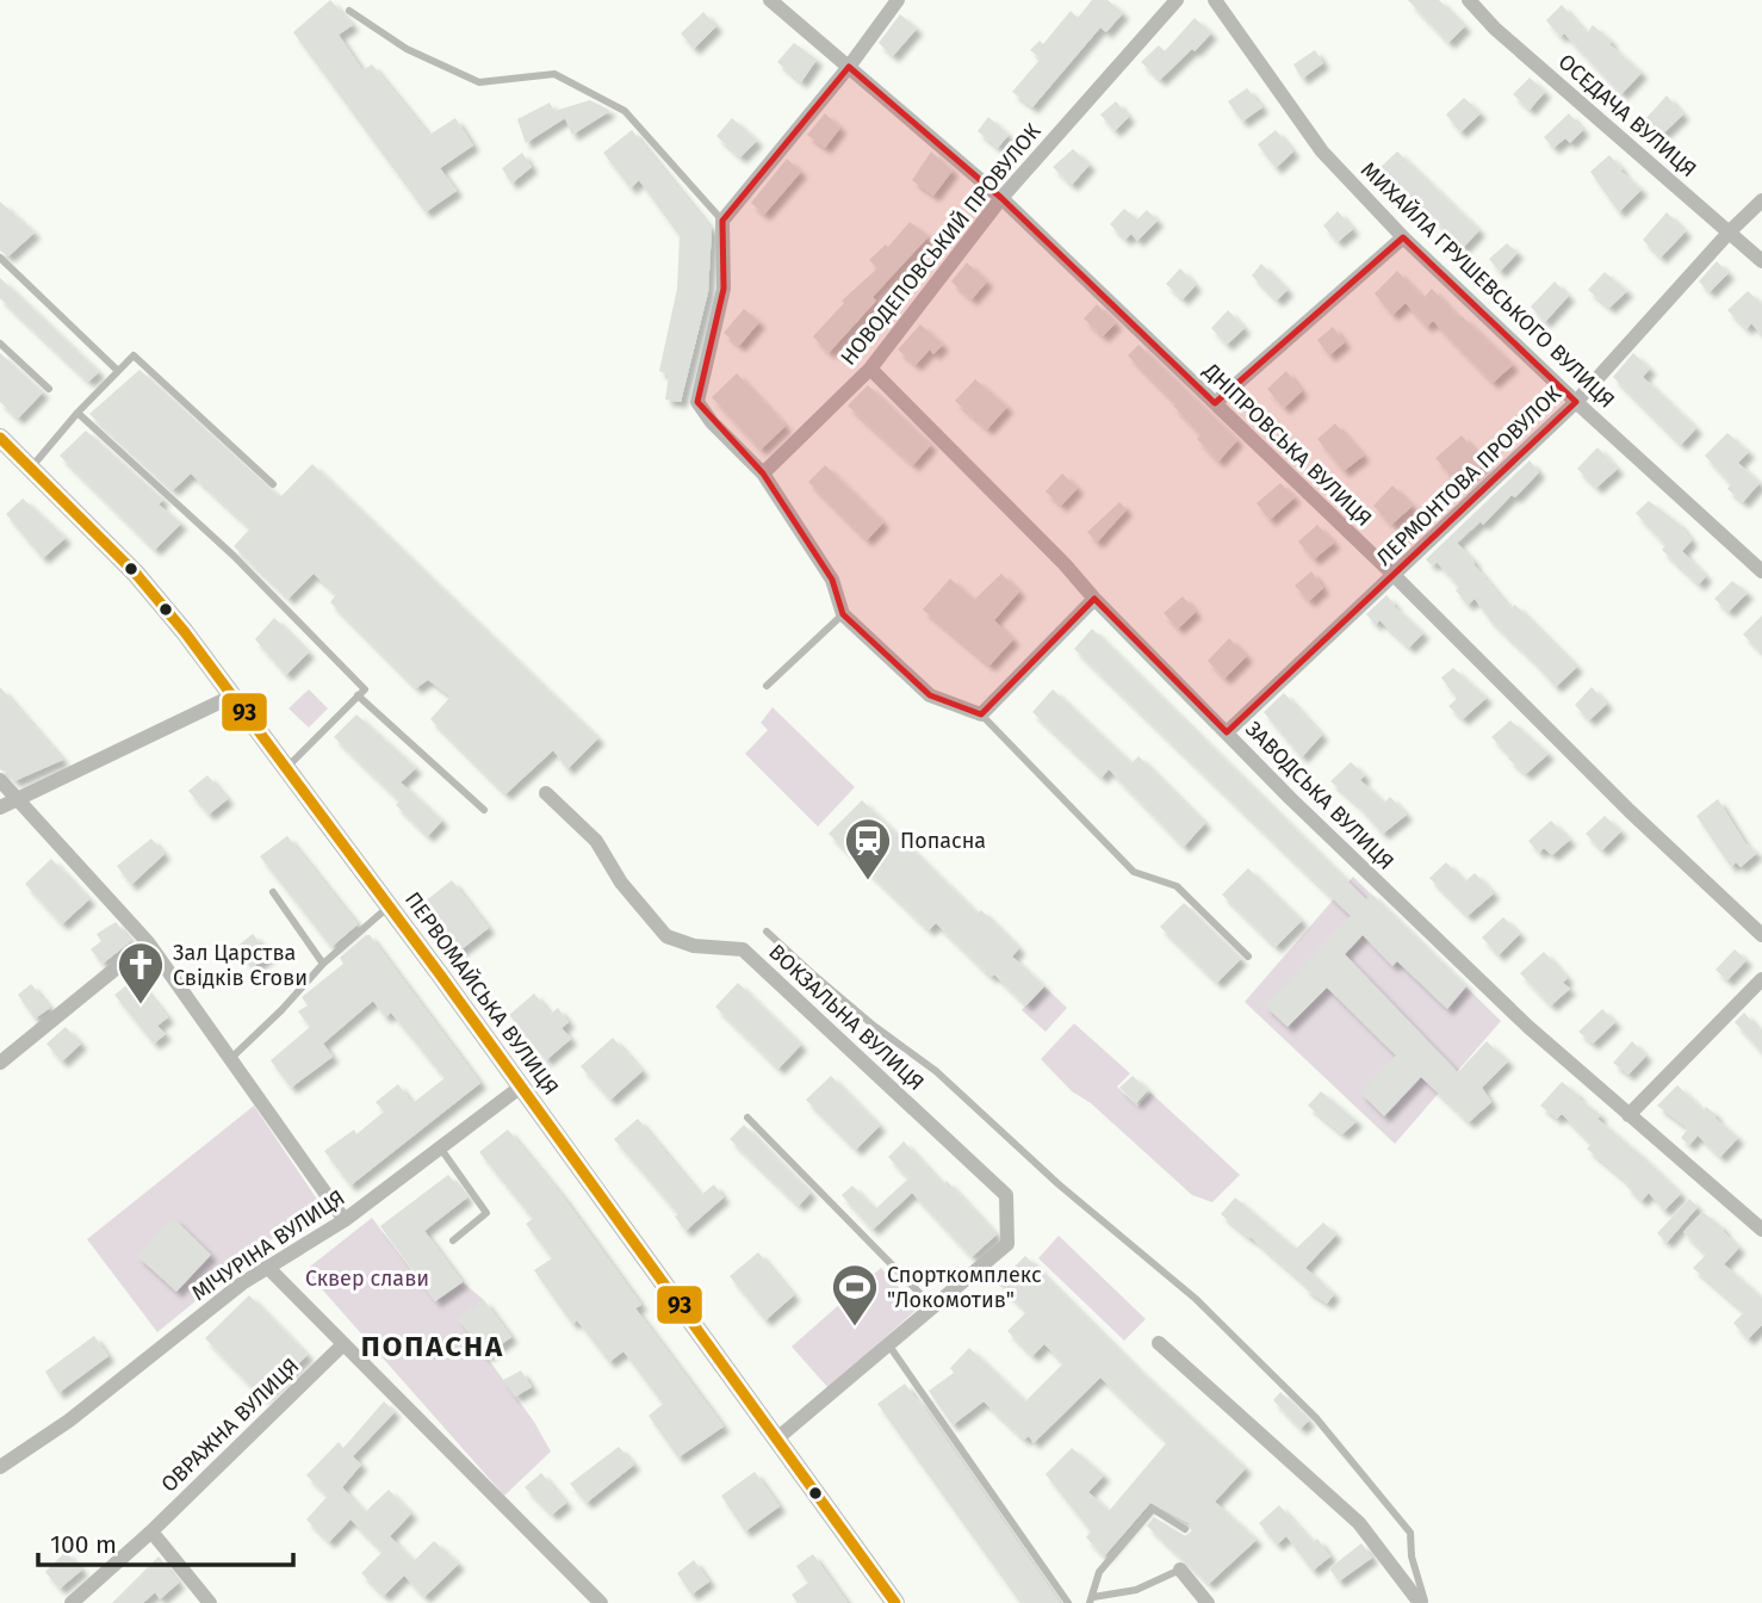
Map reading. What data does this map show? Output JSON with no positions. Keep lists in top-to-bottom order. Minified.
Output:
{"streets":{"street":["ОСЕДАЧА ВУЛИЦЯ","НОВОДЕПОВСЬКИЙ ПРОВУЛОК","МИХАЙЛА ГРУШЕВСЬКОГО ВУЛИЦЯ","ДНІПРОВСЬКА ВУЛИЦЯ","ЛЕРМОНТОВА ПРОВУЛОК","ЗАВОДСЬКА ВУЛИЦЯ","ПЕРВОМАЙСЬКА ВУЛИЦЯ","ВОКЗАЛЬНА ВУЛИЦЯ","МІЧУРІНА ВУЛИЦЯ","ОВРАЖНА ВУЛИЦЯ"]},"crossings":[["ОСЕДАЧА ВУЛИЦЯ","ЛЕРМОНТОВА ПРОВУЛОК"],["НОВОДЕПОВСЬКИЙ ПРОВУЛОК","ДНІПРОВСЬКА ВУЛИЦЯ"],["НОВОДЕПОВСЬКИЙ ПРОВУЛОК","ЗАВОДСЬКА ВУЛИЦЯ"],["МИХАЙЛА ГРУШЕВСЬКОГО ВУЛИЦЯ","ЛЕРМОНТОВА ПРОВУЛОК"],["ДНІПРОВСЬКА ВУЛИЦЯ","ЛЕРМОНТОВА ПРОВУЛОК"],["ЛЕРМОНТОВА ПРОВУЛОК","ЗАВОДСЬКА ВУЛИЦЯ"],["ПЕРВОМАЙСЬКА ВУЛИЦЯ","МІЧУРІНА ВУЛИЦЯ"]],"districts":["ПОПАСНА"],"parks":["Сквер слави"],"places":{"station":["Попасна"],"church":["Зал Царства Свідків Єгови"],"sports":["Спорткомплекс \"Локомотив\""]},"lines":["transit line 93"],"scale_bar":"100 m"}
